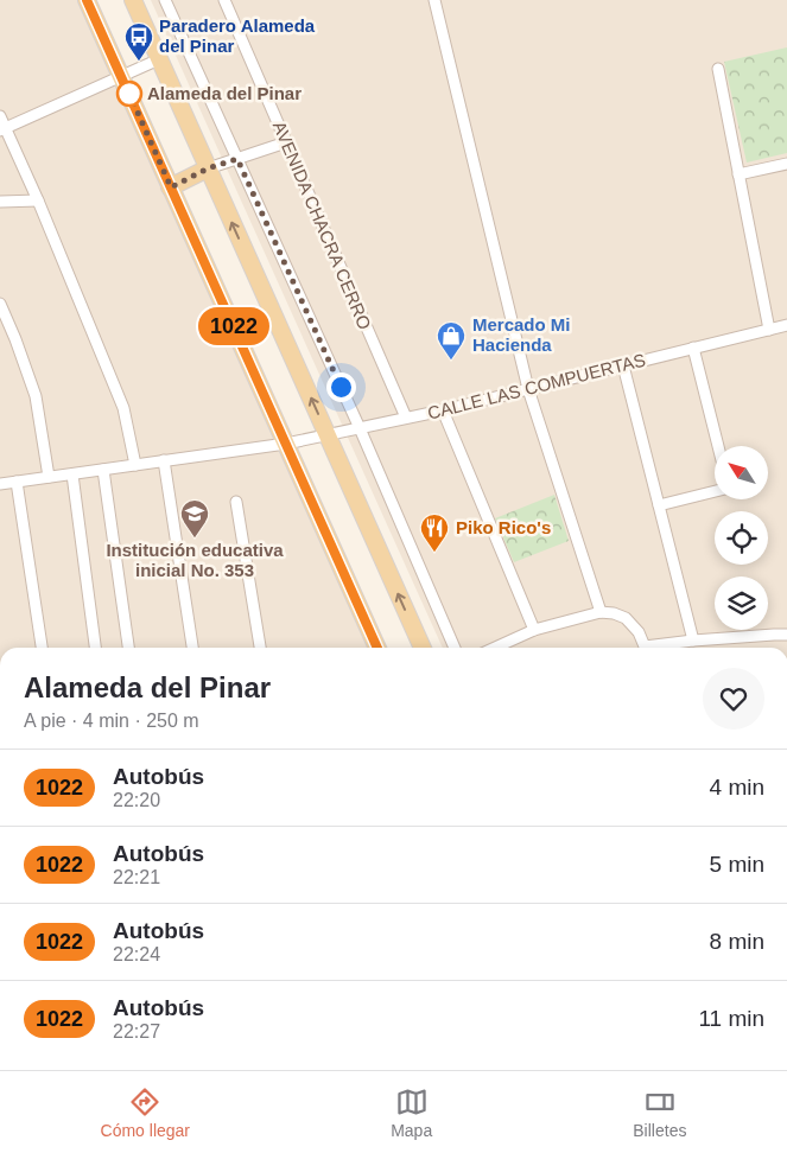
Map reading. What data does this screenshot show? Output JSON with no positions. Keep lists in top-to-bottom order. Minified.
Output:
{"streets":{"street":["AVENIDA CHACRA CERRO","CALLE LAS COMPUERTAS"]},"crossings":[["AVENIDA CHACRA CERRO","CALLE LAS COMPUERTAS"]],"places":{"bus stop":["Paradero Alameda del Pinar"],"other":["Alameda del Pinar"],"shop":["Mercado Mi Hacienda"],"school or university":["Institución educativa inicial No. 353"],"restaurant":["Piko Rico's"]},"lines":["bus line 1022"],"north":"top left","page":{"on_map":"1022","heading":["Alameda del Pinar","A pie · 4 min · 250 m"],"list":[{"mark":"1022","name":"Autobús","note":"22:20","value":"4 min"},{"mark":"1022","name":"Autobús","note":"22:21","value":"5 min"},{"mark":"1022","name":"Autobús","note":"22:24","value":"8 min"},{"mark":"1022","name":"Autobús","note":"22:27","value":"11 min"}],"tabs":["Cómo llegar","Mapa","Billetes"]}}
